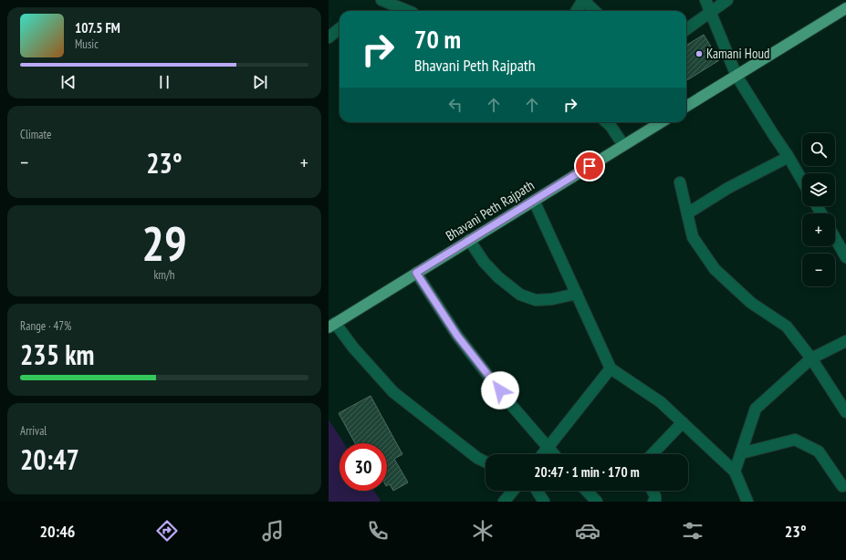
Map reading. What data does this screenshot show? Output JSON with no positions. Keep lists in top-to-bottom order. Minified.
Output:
{"streets":{"main road":["Bhavani Peth Rajpath"]},"places":["Kamani Houd"],"page":{"turn":["70 m","Bhavani Peth Rajpath"],"song":["107.5 FM","Music"],"tile":["Climate",["29","km/h"],["Range · 47%","235 km"],["Arrival","20:47"]],"map_buttons":["+","−"],"heat":["−","23°","+"],"limit":"30","trip":"20:47 · 1 min · 170 m","tabs":["20:46","23°"]}}
